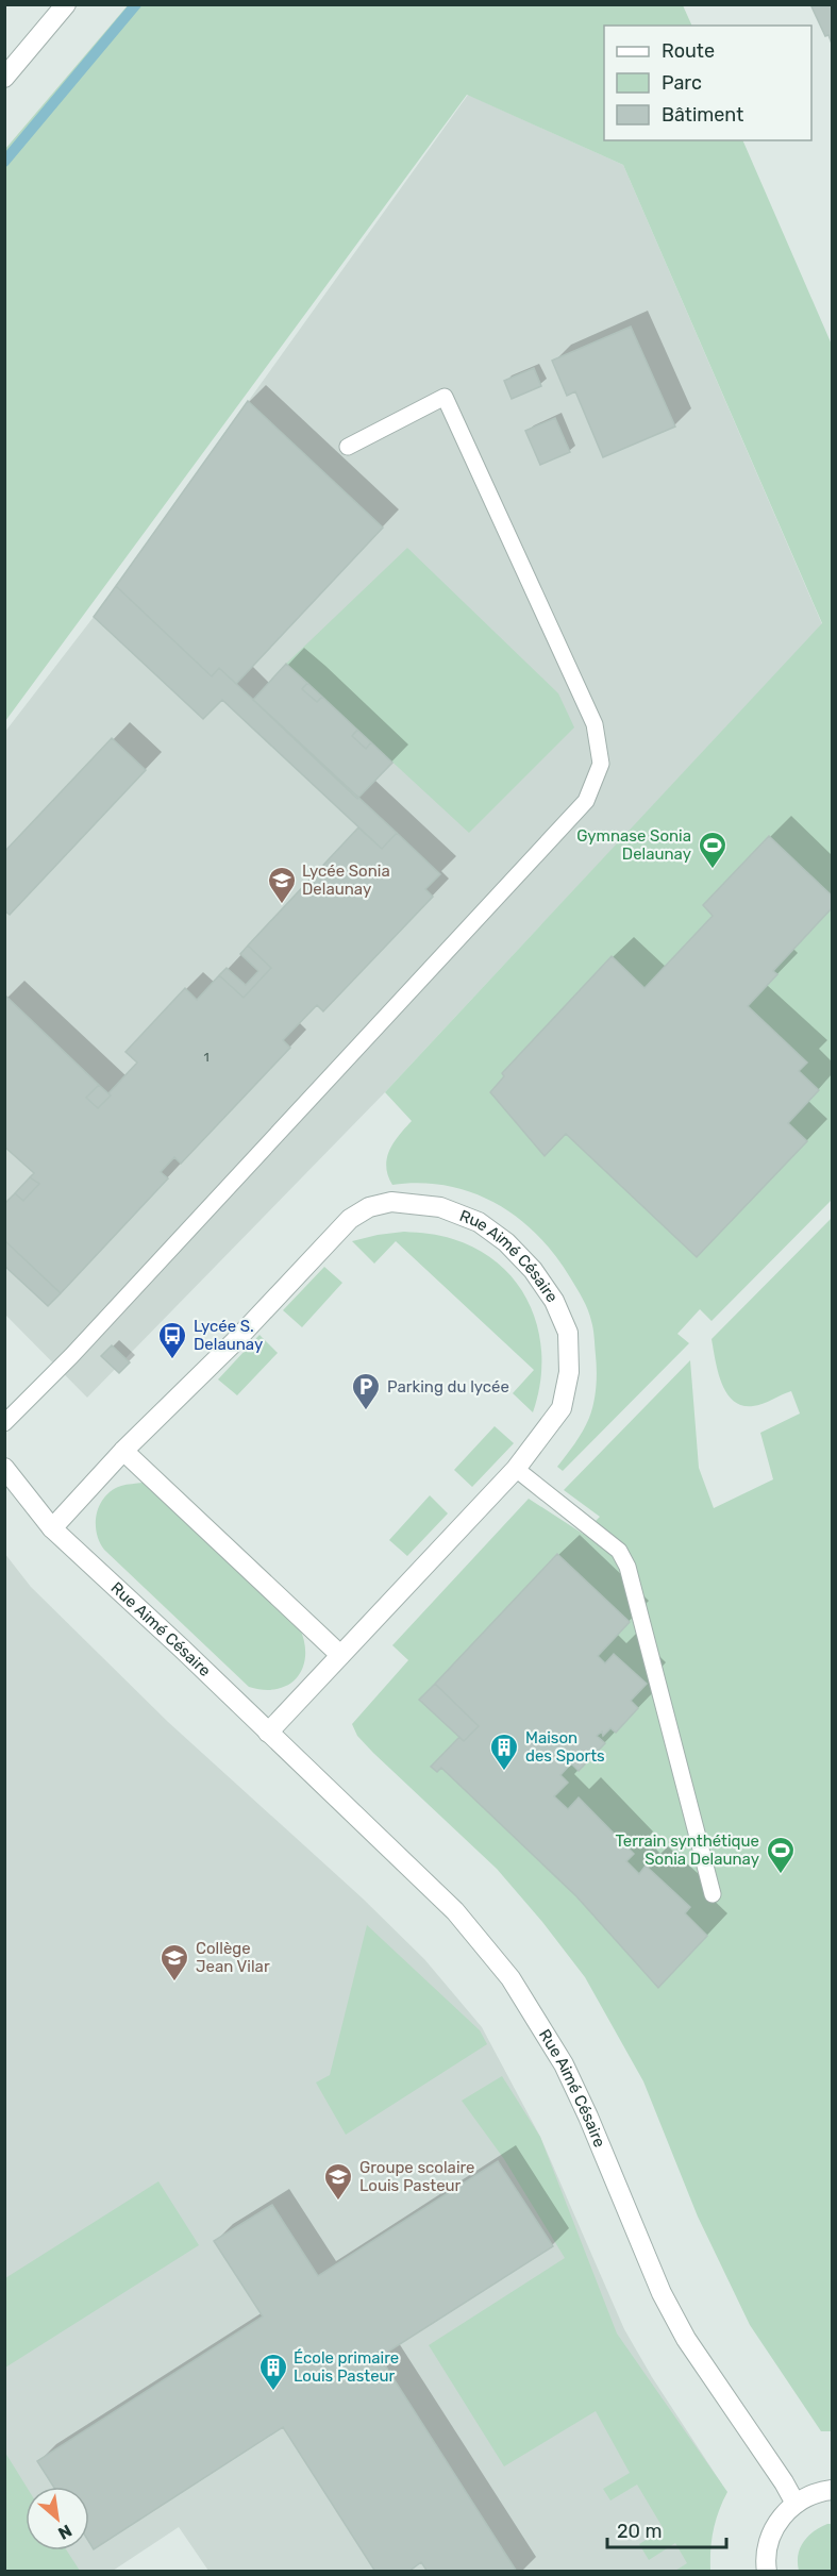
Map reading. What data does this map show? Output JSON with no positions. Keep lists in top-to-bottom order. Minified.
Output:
{"streets":{"street":["Rue Aimé Césaire"]},"places":{"sports":["Gymnase Sonia Delaunay","Terrain synthétique Sonia Delaunay"],"school or university":["Lycée Sonia Delaunay","Collège Jean Vilar","Groupe scolaire Louis Pasteur"],"bus stop":["Lycée S. Delaunay"],"parking":["Parking du lycée"],"building":["Maison des Sports","École primaire Louis Pasteur"]},"house_numbers":["1"],"legend":["Route","Parc","Bâtiment"],"scale_bar":"20 m","north":"bottom right"}
